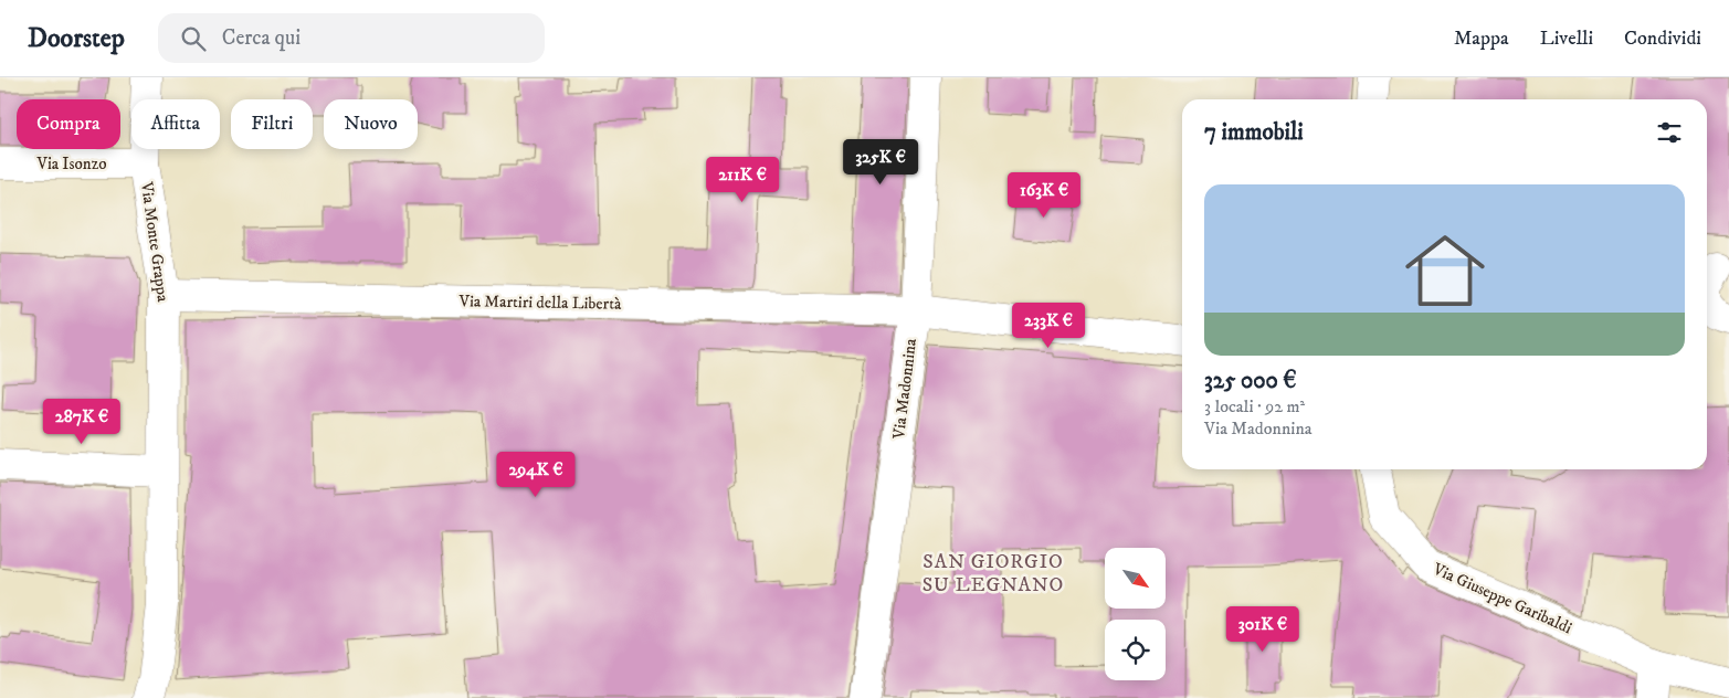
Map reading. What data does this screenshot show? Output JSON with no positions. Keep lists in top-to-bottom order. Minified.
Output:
{"streets":{"street":["Via Isonzo","Via Monte Grappa","Via Martiri della Libertà","Via Madonnina","Via Giuseppe Garibaldi"]},"crossings":[["Via Isonzo","Via Monte Grappa"],["Via Monte Grappa","Via Martiri della Libertà"],["Via Martiri della Libertà","Via Madonnina"]],"districts":["SAN GIORGIO SU LEGNANO"],"north":"bottom right","page":{"header":"Doorstep","search":"Cerca qui","nav":["Mappa","Livelli","Condividi"],"chip":["Compra","Affitta","Filtri","Nuovo"],"heading":"7 immobili","price":["325K €","211K €","163K €","233K €","287K €","294K €","301K €"],"list":[{"name":"325 000 €","note":"3 locali · 92 m² · Via Madonnina"}]}}
